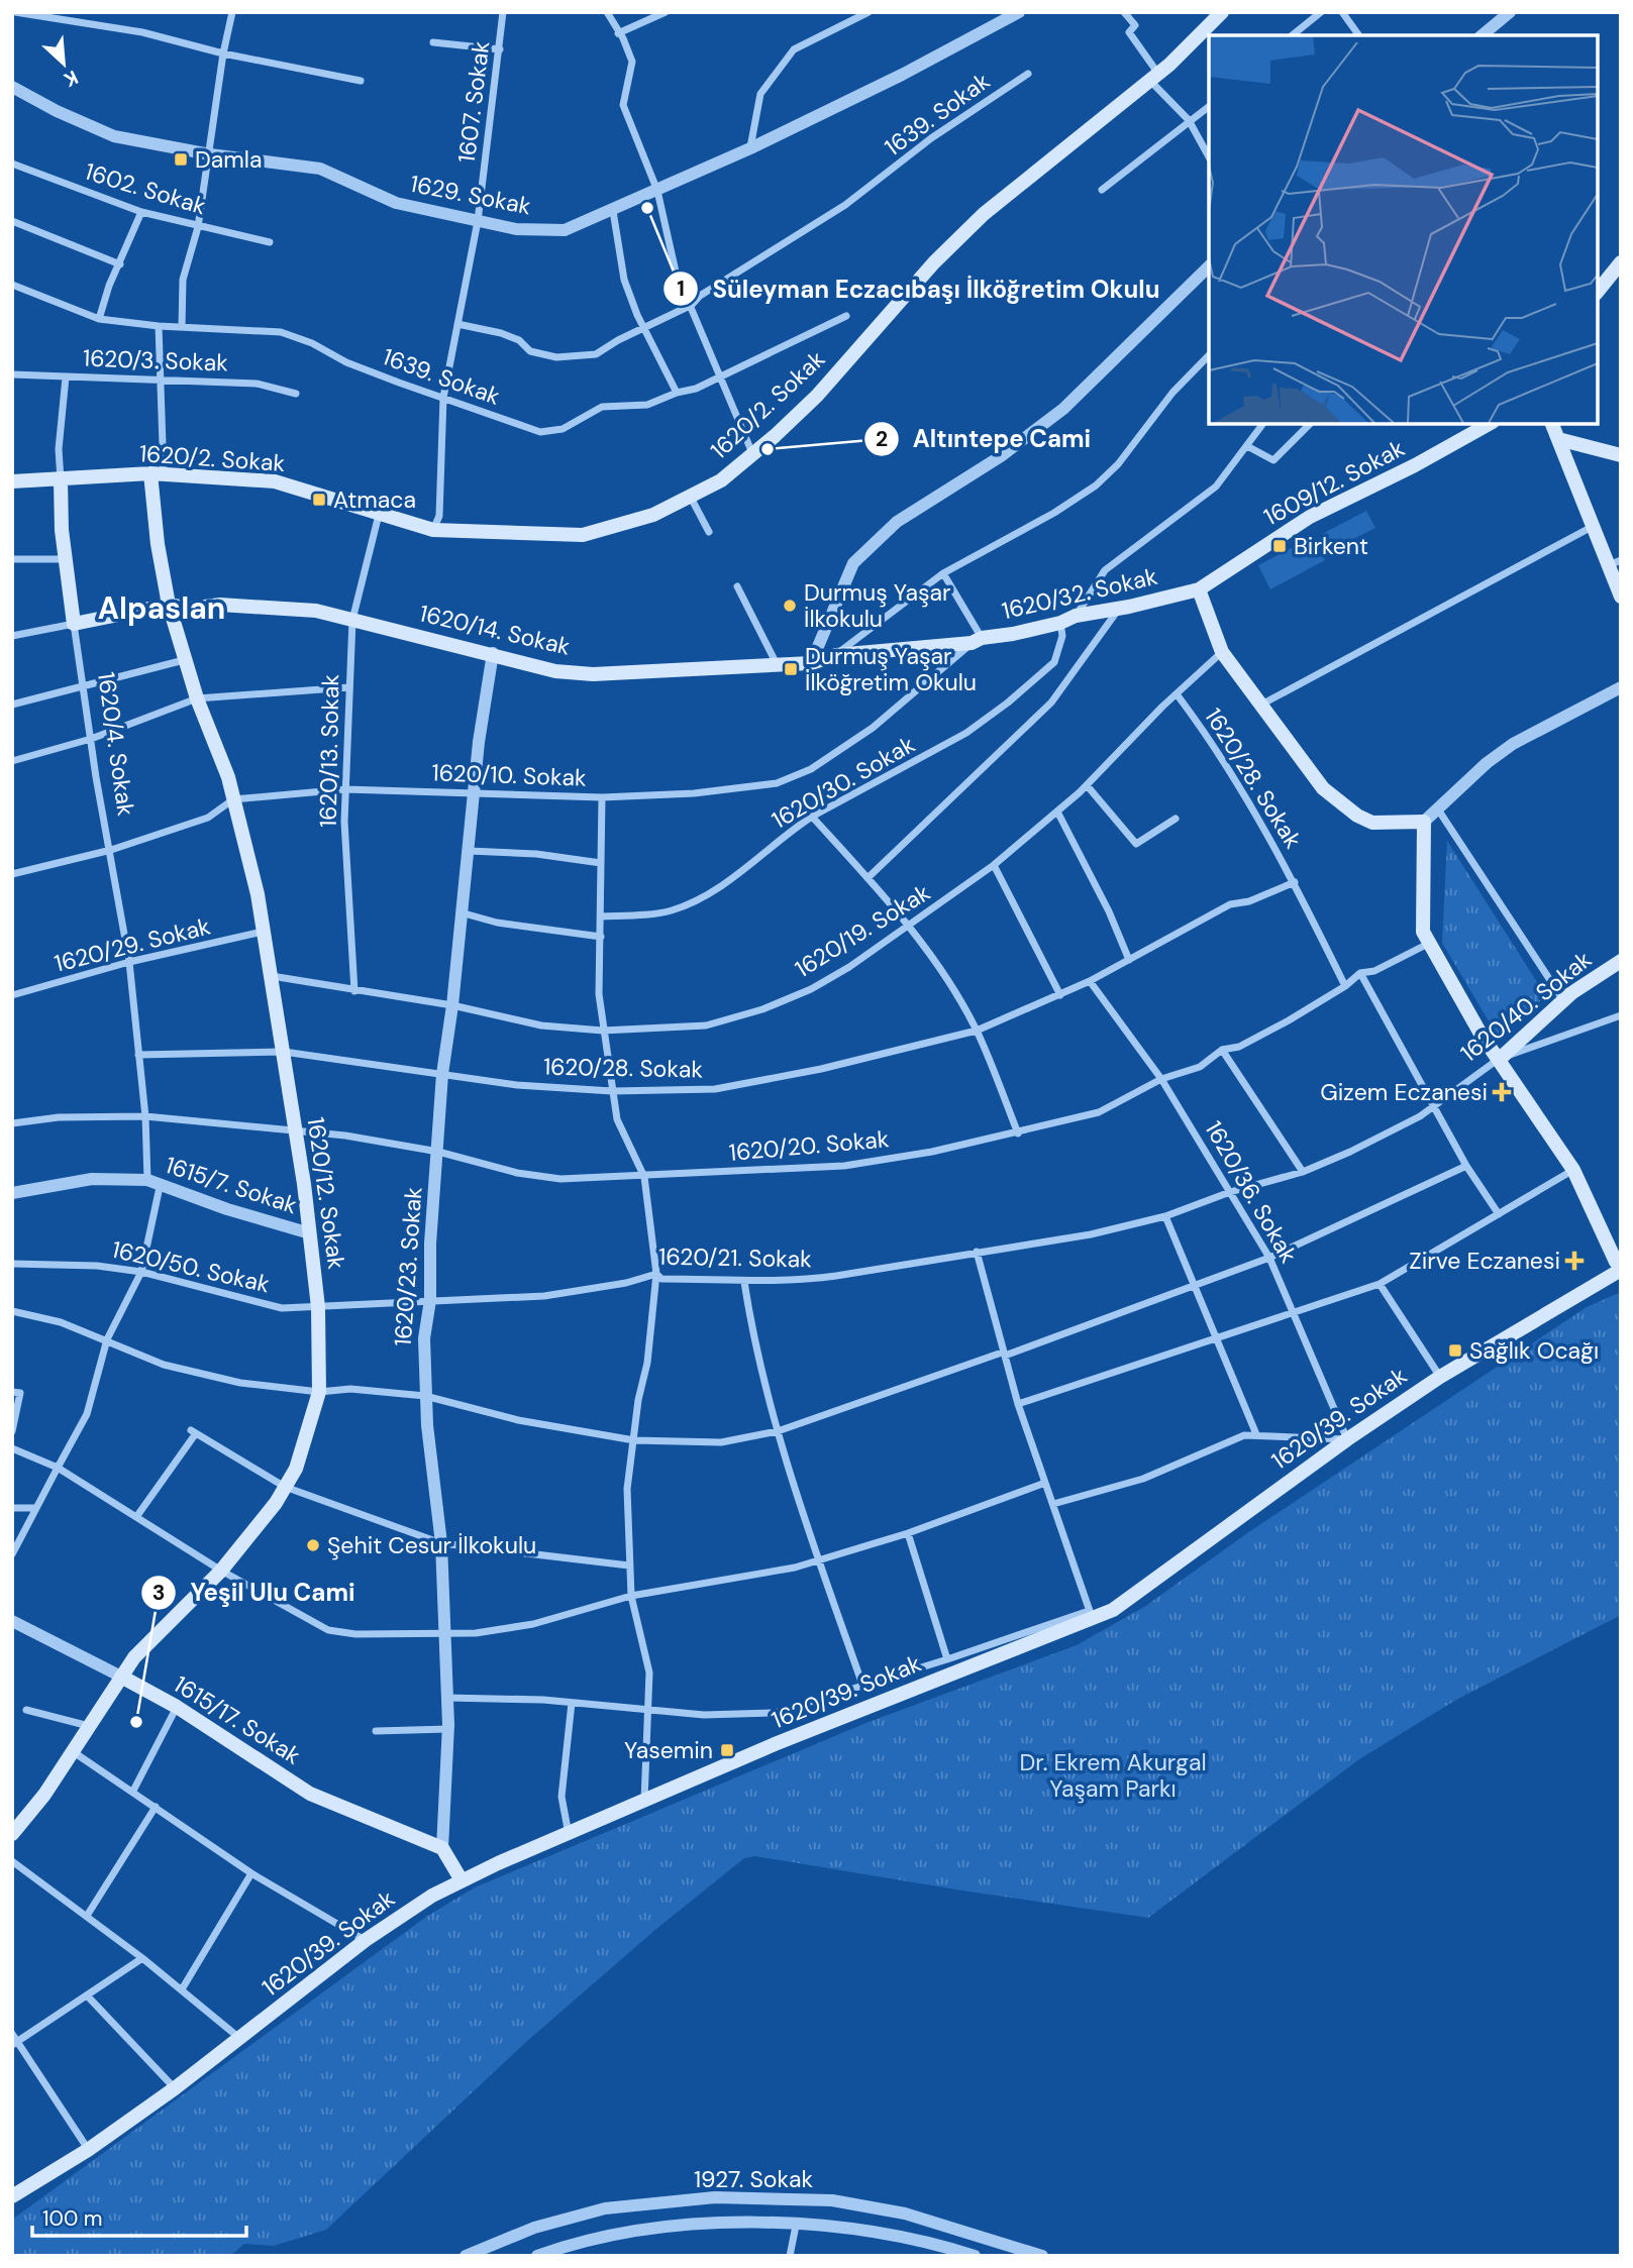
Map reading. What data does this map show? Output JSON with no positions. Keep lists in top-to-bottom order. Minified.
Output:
{"streets":{"main road":["1620/2. Sokak","1609/12. Sokak","1620/32. Sokak","1620/14. Sokak","1620/4. Sokak","1620/40. Sokak","1620/12. Sokak","1620/39. Sokak","1615/17. Sokak"],"street":["1607. Sokak","1639. Sokak","1602. Sokak","1629. Sokak","1620/3. Sokak","1620/13. Sokak","1620/10. Sokak","1620/28. Sokak","1620/30. Sokak","1620/19. Sokak","1620/29. Sokak","1620/20. Sokak","1615/7. Sokak","1620/36. Sokak","1620/21. Sokak","1620/50. Sokak","1620/23. Sokak","1927. Sokak"]},"crossings":[["1607. Sokak","1639. Sokak"],["1607. Sokak","1629. Sokak"],["1607. Sokak","1620/2. Sokak"],["1620/3. Sokak","1620/4. Sokak"],["1620/2. Sokak","1620/4. Sokak"],["1620/2. Sokak","1620/13. Sokak"],["1620/2. Sokak","1620/12. Sokak"],["1609/12. Sokak","1620/32. Sokak"],["1620/32. Sokak","1620/14. Sokak"],["1620/32. Sokak","1620/10. Sokak"],["1620/32. Sokak","1620/30. Sokak"],["1620/14. Sokak","1620/4. Sokak"],["1620/14. Sokak","1620/13. Sokak"],["1620/14. Sokak","1620/10. Sokak"],["1620/14. Sokak","1620/12. Sokak"],["1620/14. Sokak","1620/23. Sokak"],["1620/4. Sokak","1620/10. Sokak"],["1620/4. Sokak","1620/28. Sokak"],["1620/4. Sokak","1620/29. Sokak"],["1620/4. Sokak","1620/20. Sokak"],["1620/4. Sokak","1615/7. Sokak"],["1620/13. Sokak","1620/10. Sokak"],["1620/13. Sokak","1620/19. Sokak"],["1620/10. Sokak","1620/12. Sokak"],["1620/10. Sokak","1620/23. Sokak"],["1620/28. Sokak","1620/19. Sokak"],["1620/28. Sokak","1620/20. Sokak"],["1620/28. Sokak","1620/36. Sokak"],["1620/28. Sokak","1620/12. Sokak"],["1620/28. Sokak","1620/23. Sokak"],["1620/19. Sokak","1620/12. Sokak"],["1620/19. Sokak","1620/23. Sokak"],["1620/29. Sokak","1620/12. Sokak"],["1620/40. Sokak","1620/36. Sokak"],["1620/40. Sokak","1620/21. Sokak"],["1620/20. Sokak","1620/36. Sokak"],["1620/20. Sokak","1620/12. Sokak"],["1620/20. Sokak","1620/23. Sokak"],["1615/7. Sokak","1620/12. Sokak"],["1620/36. Sokak","1620/21. Sokak"],["1620/36. Sokak","1620/39. Sokak"],["1620/12. Sokak","1620/21. Sokak"],["1620/12. Sokak","1620/50. Sokak"],["1620/12. Sokak","1615/17. Sokak"],["1620/21. Sokak","1620/50. Sokak"],["1620/21. Sokak","1620/23. Sokak"],["1620/23. Sokak","1615/17. Sokak"]],"districts":["Alpaslan"],"parks":["Dr. Ekrem Akurgal Yaşam Parkı"],"places":{"transit":["Damla","Atmaca","Birkent","Durmuş Yaşar İlköğretim Okulu","Sağlık Ocağı","Yasemin"],"other":["Süleyman Eczacıbaşı İlköğretim Okulu","Altıntepe Cami","Durmuş Yaşar İlkokulu","Şehit Cesur İlkokulu","Yeşil Ulu Cami"],"health":["Gizem Eczanesi","Zirve Eczanesi"]},"scale_bar":"100 m","north":"bottom right"}
